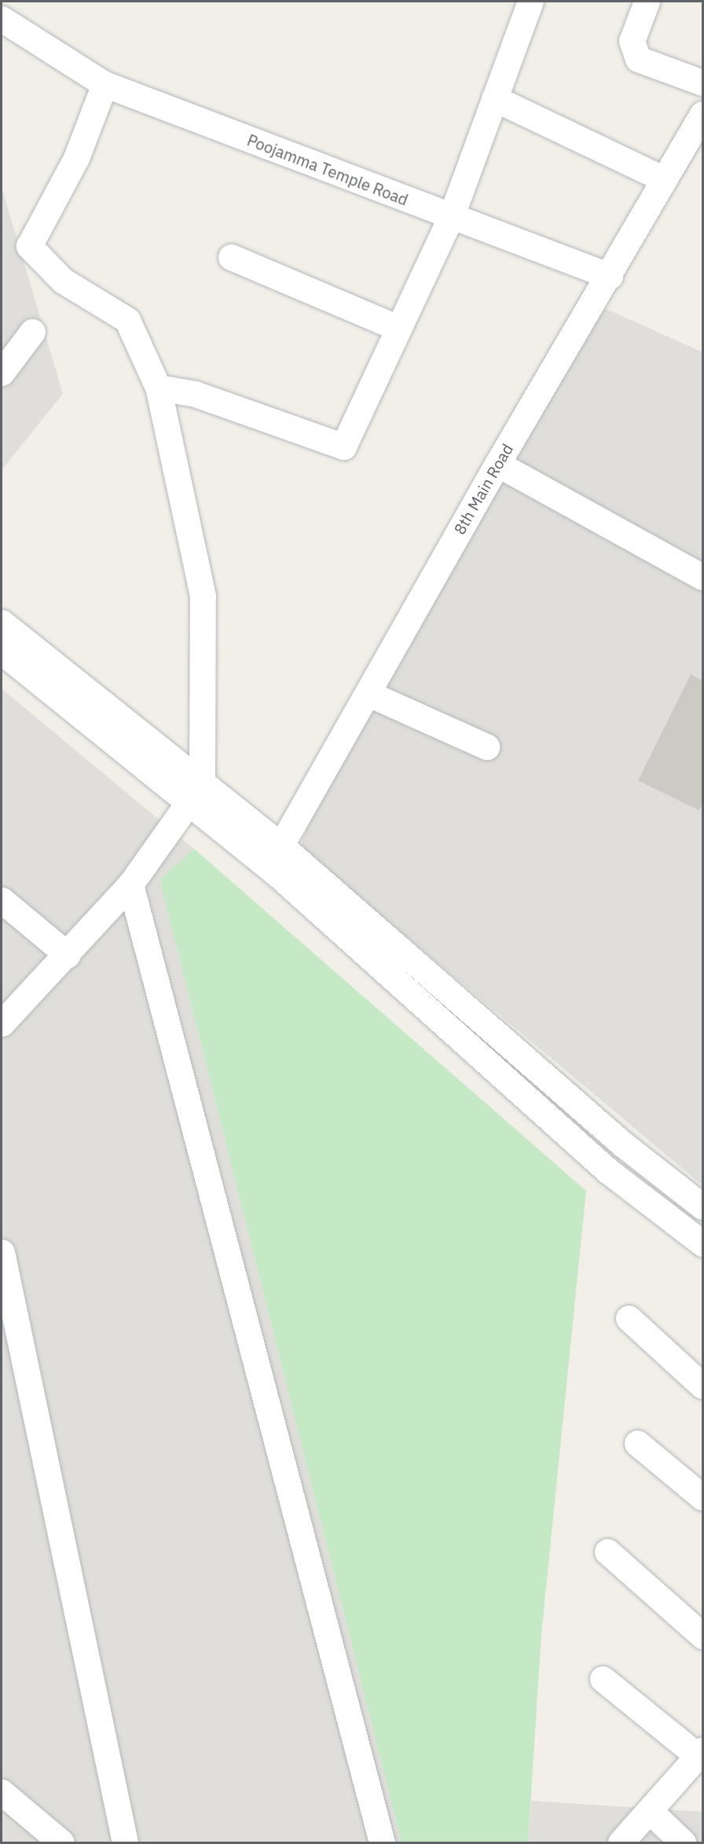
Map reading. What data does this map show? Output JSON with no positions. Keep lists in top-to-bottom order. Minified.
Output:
{"streets":{"street":["Poojamma Temple Road","8th Main Road"]},"crossings":[["Poojamma Temple Road","8th Main Road"]]}
